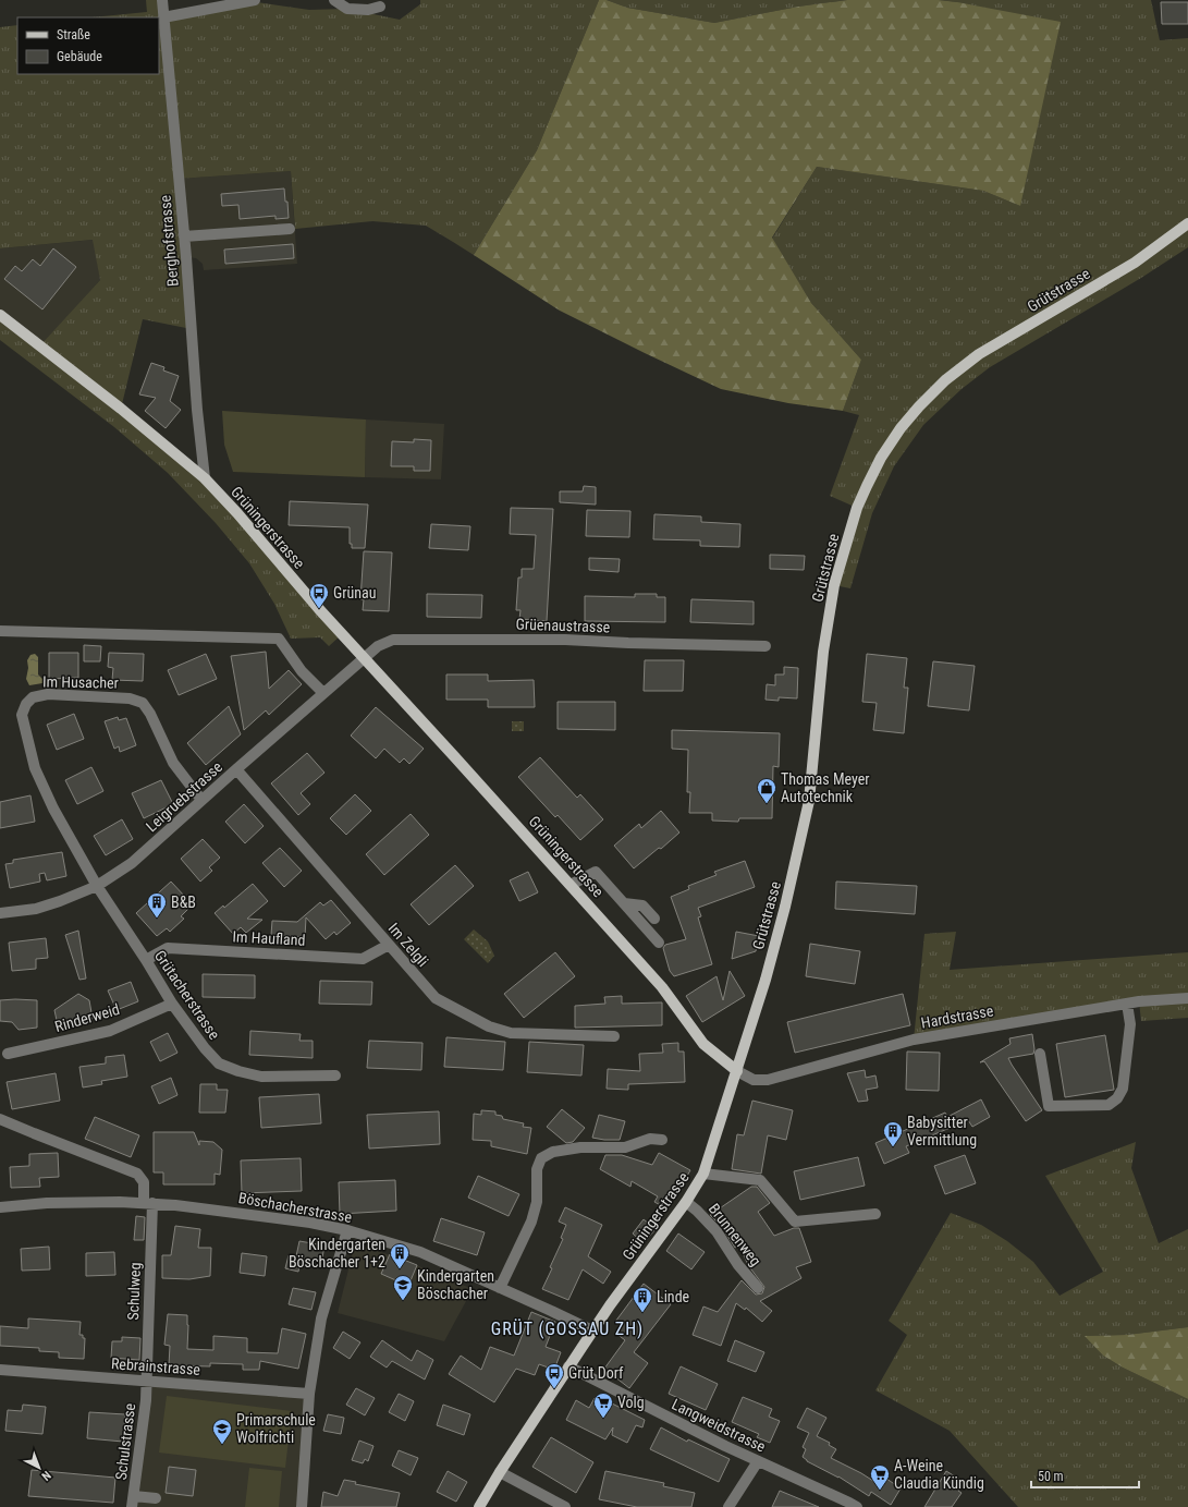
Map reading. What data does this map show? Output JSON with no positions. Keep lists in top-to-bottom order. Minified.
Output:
{"streets":{"main road":["Grütstrasse","Grüningerstrasse"],"street":["Berghofstrasse","Grüenaustrasse","Im Husacher","Leigruebstrasse","Im Haufland","Im Zelgli","Grütacherstrasse","Hardstrasse","Rinderweid","Böschacherstrasse","Brunnenweg","Schulweg","Rebrainstrasse","Langweidstrasse","Schulstrasse"]},"crossings":[["Berghofstrasse","Grüningerstrasse"],["Grütstrasse","Grüningerstrasse"],["Grütstrasse","Hardstrasse"],["Grüningerstrasse","Grüenaustrasse"],["Grüningerstrasse","Leigruebstrasse"],["Grüningerstrasse","Hardstrasse"],["Grüningerstrasse","Böschacherstrasse"],["Grüningerstrasse","Brunnenweg"],["Grüningerstrasse","Langweidstrasse"],["Grüenaustrasse","Leigruebstrasse"],["Im Husacher","Leigruebstrasse"],["Im Husacher","Grütacherstrasse"],["Leigruebstrasse","Im Zelgli"],["Leigruebstrasse","Grütacherstrasse"],["Im Haufland","Im Zelgli"],["Im Haufland","Grütacherstrasse"],["Grütacherstrasse","Rinderweid"],["Böschacherstrasse","Schulweg"],["Schulweg","Rebrainstrasse"],["Schulweg","Schulstrasse"],["Rebrainstrasse","Schulstrasse"]],"districts":["GRÜT (GOSSAU ZH)"],"places":{"bus stop":["Grünau","Grüt Dorf"],"shop":["Thomas Meyer Autotechnik"],"building":["B&B","Babysitter Vermittlung","Kindergarten Böschacher 1+2","Linde"],"school or university":["Kindergarten Böschacher","Primarschule Wolfrichti"],"supermarket":["Volg","A-Weine Claudia Kündig"]},"legend":["Straße","Gebäude"],"scale_bar":"50 m","north":"bottom right"}
